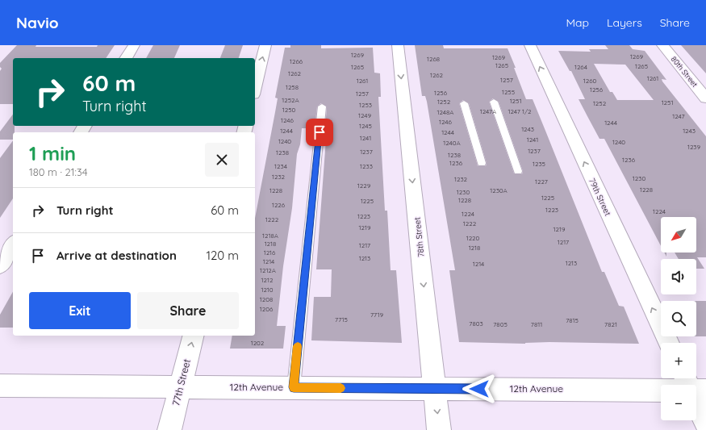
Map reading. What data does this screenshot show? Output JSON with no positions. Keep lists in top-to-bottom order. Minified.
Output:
{"streets":{"street":["80th Street","79th Street","78th Street","77th Street","12th Avenue"]},"crossings":[["78th Street","12th Avenue"],["77th Street","12th Avenue"]],"one_way":["79th Street","78th Street","77th Street"],"house_numbers":["1269","1269","1269","1268","1266","1265","1265","1265","1264","1262","1262","1261","1257","1261","1260","1258","1256","1255","1256","1257","1252A","1251","1252","1251","1252","1253","1250","1247A","1247 1/2","1248A","1249","1247","1246","1246","1244","1245","1243","1244","1243","1244","1241","1241","1240","1240","1240A","1239","1237","1237","1238","1238","1236","1236","1235","1234","1233","1232","1230","1232","1227","1229","1228","1228","1230A","1230","1225","1228","1225","1226","1223","1224","1224","1223","1222","1222","1219","1219","1218A","1220","1217","1218","1217","1218","1216","1213","1214","1213","1214","1212A","1212","1210","1208","1206","7719","7715","7815","7803","7805","7811","7821","1202"],"north":"bottom left","page":{"header":"Navio","nav":["Map","Layers","Share"],"turn":["60 m","Turn right"],"heading":["1 min","180 m · 21:34"],"list":[{"name":"Turn right","value":"60 m"},{"name":"Arrive at destination","value":"120 m"}],"map_buttons":["+","−"],"buttons":["Exit","Share"]}}
